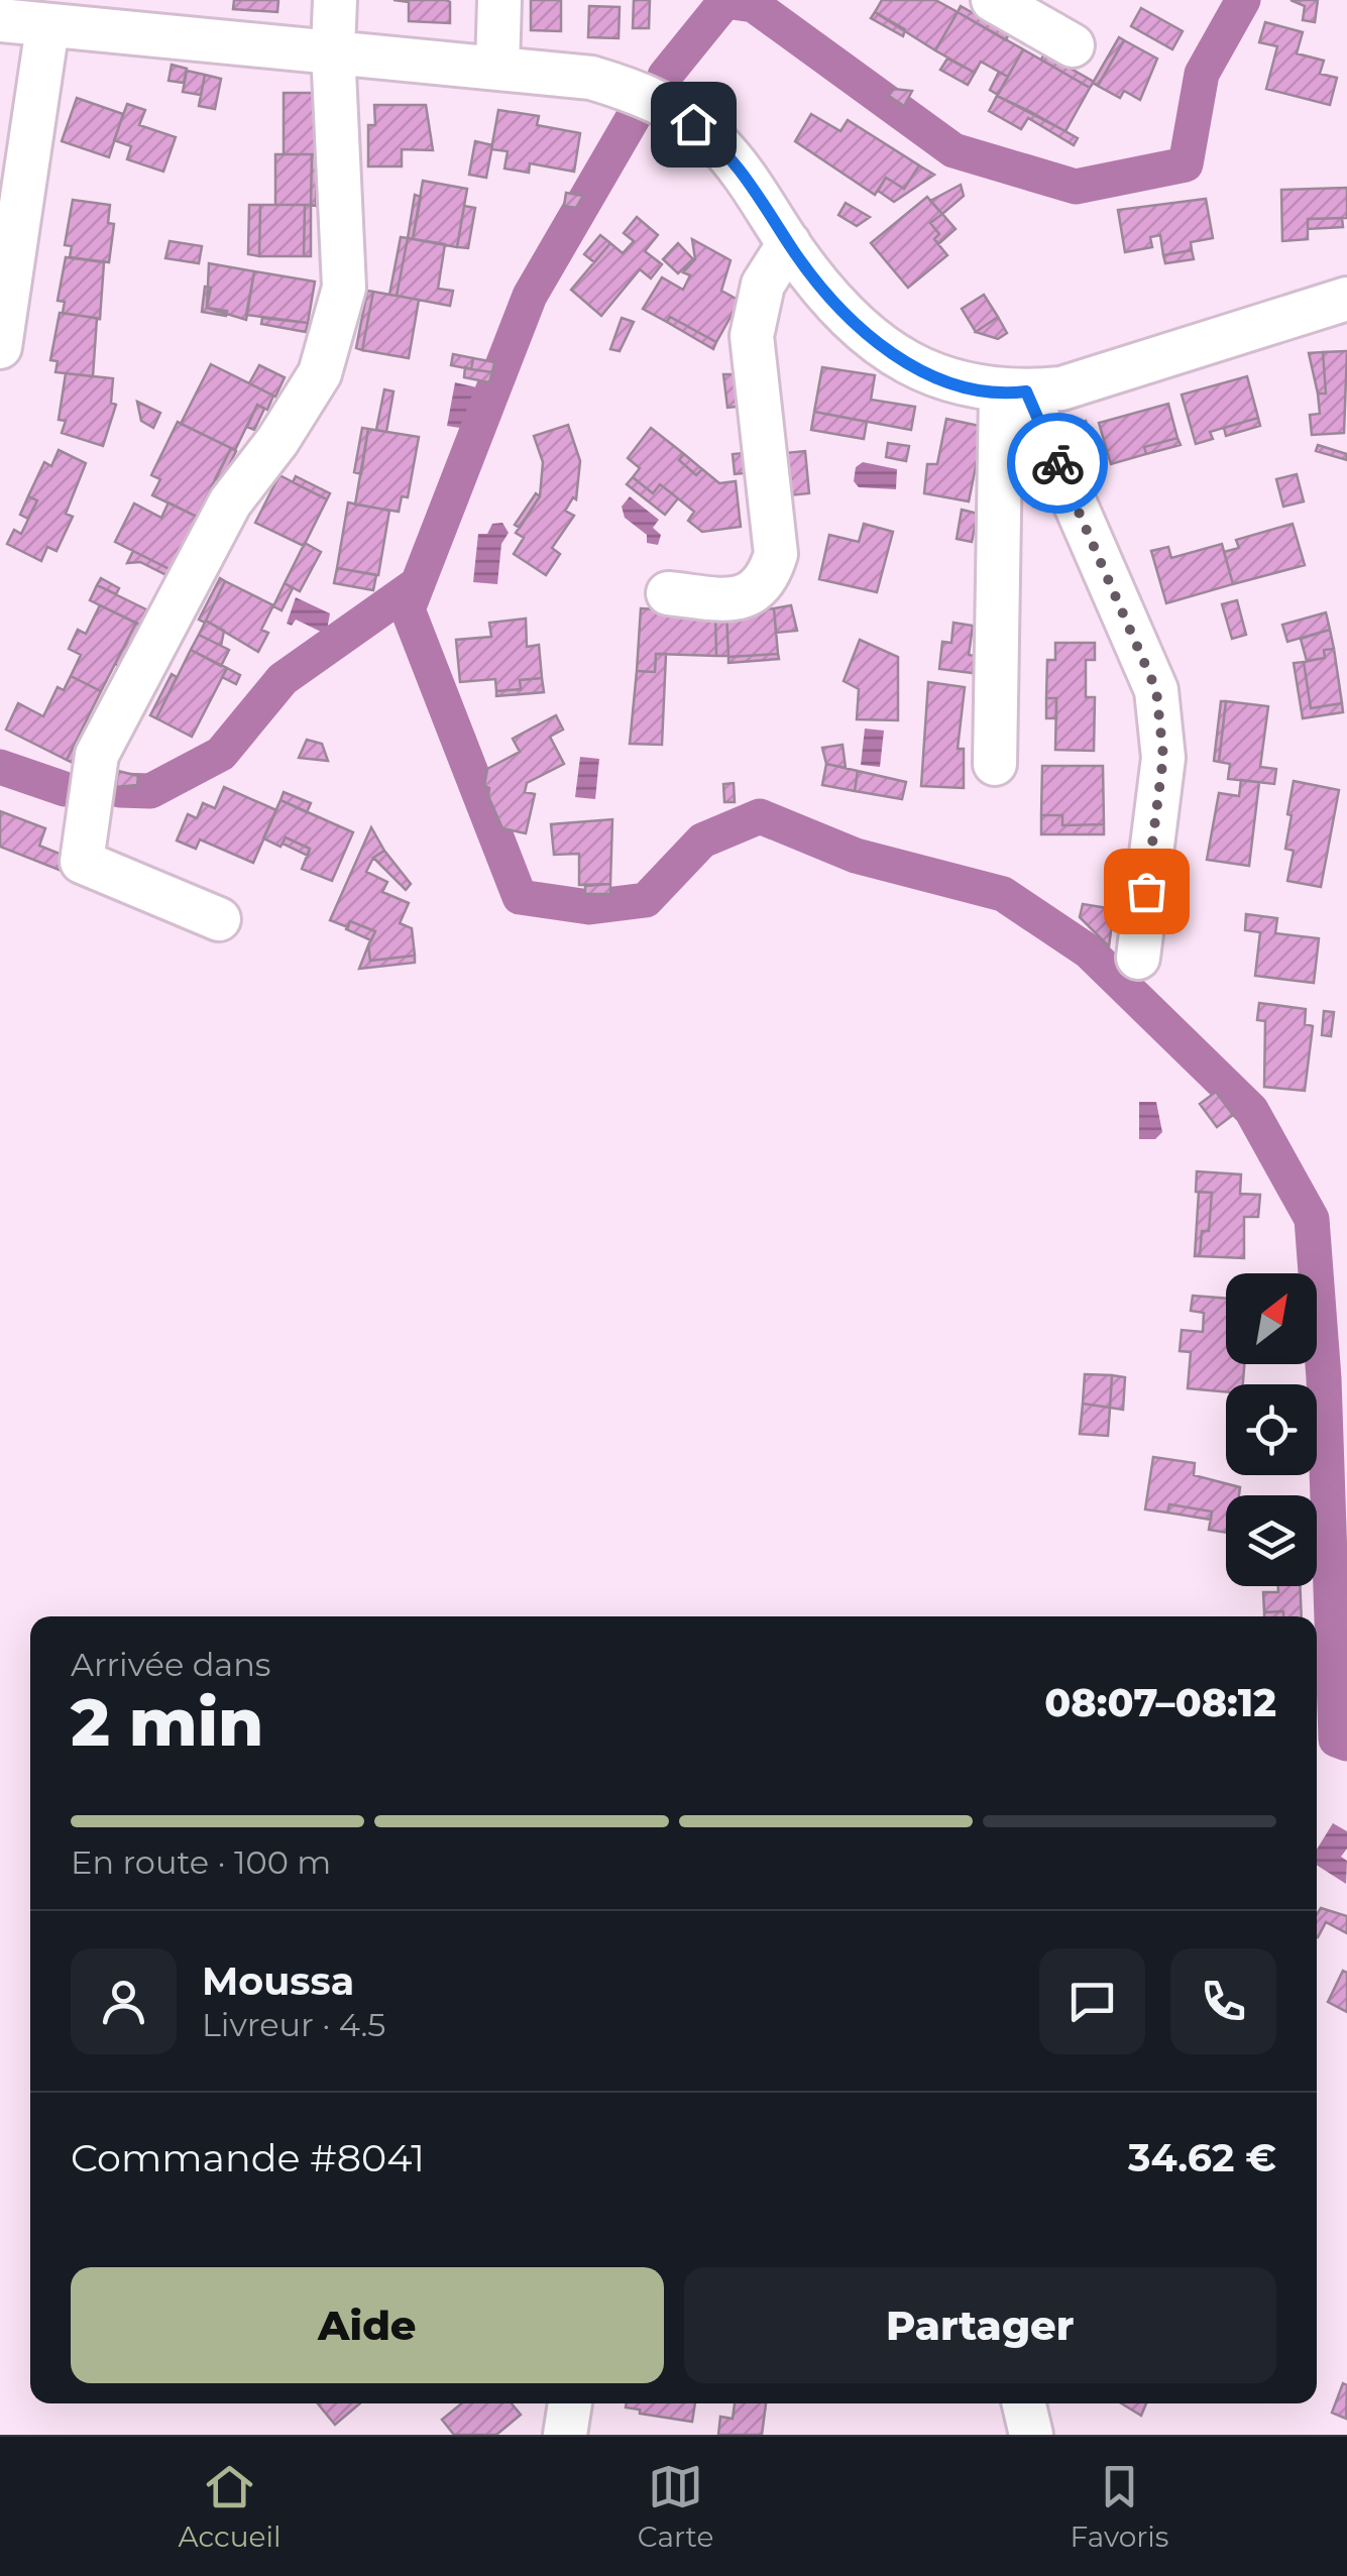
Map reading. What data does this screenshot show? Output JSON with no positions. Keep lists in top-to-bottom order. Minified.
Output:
{"north":"top right","page":{"heading":["2 min","Arrivée dans","08:07–08:12"],"panel":["Moussa","Livreur · 4.5","Commande #8041","34.62 €"],"bar":"En route · 100 m","buttons":["Aide","Partager"],"tabs":["Accueil","Carte","Favoris"]}}
